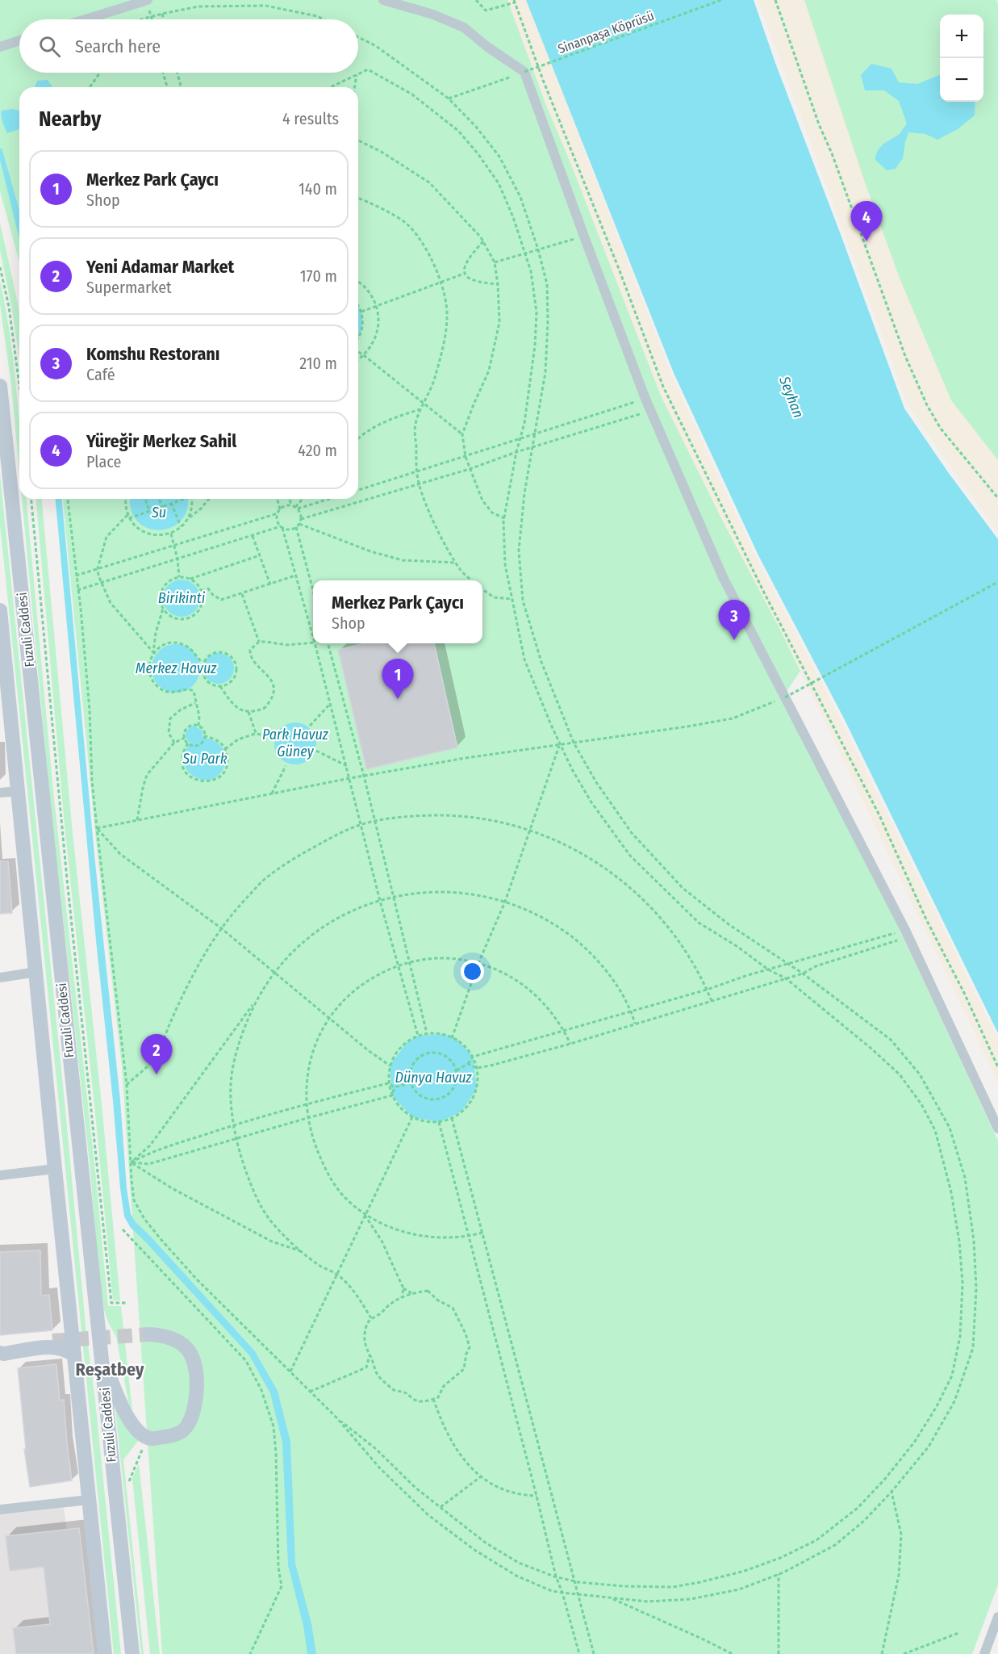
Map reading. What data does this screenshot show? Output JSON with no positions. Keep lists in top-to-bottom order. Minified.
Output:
{"streets":{"main road":["Fuzuli Caddesi"],"path":["Sinanpaşa Köprüsü"]},"districts":["Reşatbey"],"water":["Seyhan","Su","Birikinti","Merkez Havuz","Park Havuz Güney","Su Park","Dünya Havuz"],"page":{"map_buttons":["+","−"],"search":"Search here","heading":["Nearby","4 results"],"list":[{"mark":"1","name":"Merkez Park Çaycı","note":"Shop","value":"140 m"},{"mark":"2","name":"Yeni Adamar Market","note":"Supermarket","value":"170 m"},{"mark":"3","name":"Komshu Restoranı","note":"Café","value":"210 m"},{"mark":"4","name":"Yüreğir Merkez Sahil","note":"Place","value":"420 m"}],"pins":["4","3","1","2"],"popup":["Merkez Park Çaycı","Shop"]}}
